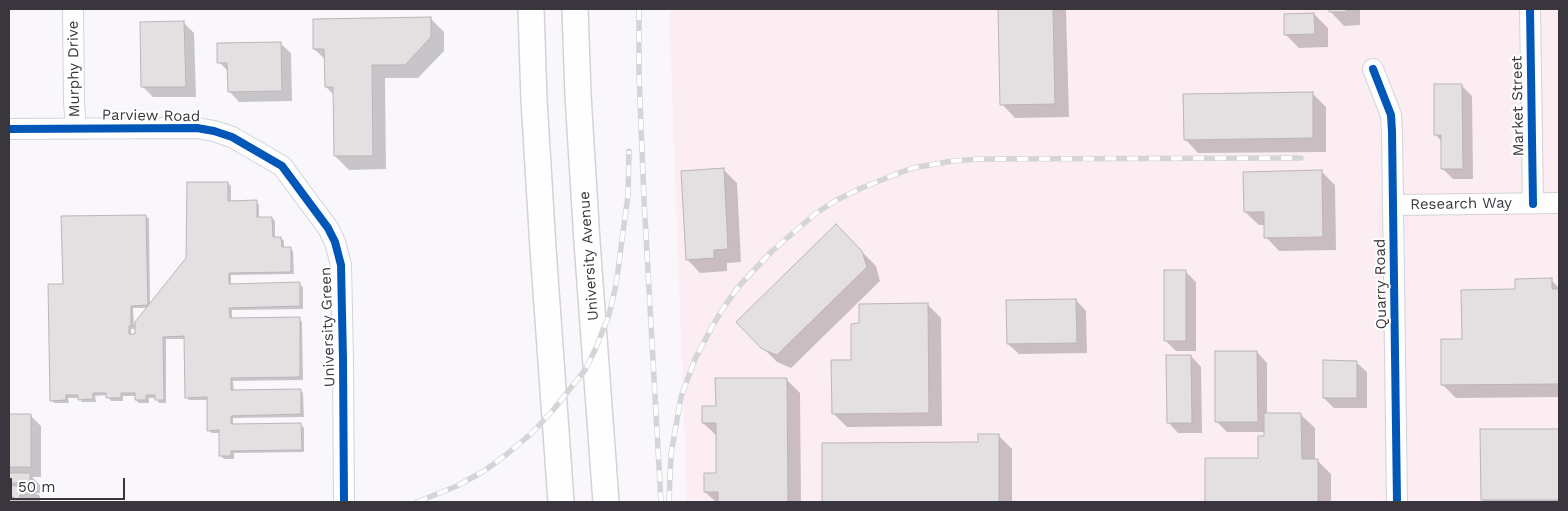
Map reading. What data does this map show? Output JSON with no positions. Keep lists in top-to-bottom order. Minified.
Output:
{"streets":{"main road":["University Avenue"],"street":["Murphy Drive","Market Street","Parview Road","Research Way","Quarry Road","University Green"]},"crossings":[["Murphy Drive","Parview Road"],["Market Street","Research Way"],["Parview Road","University Green"],["Research Way","Quarry Road"]],"scale_bar":"50 m"}
